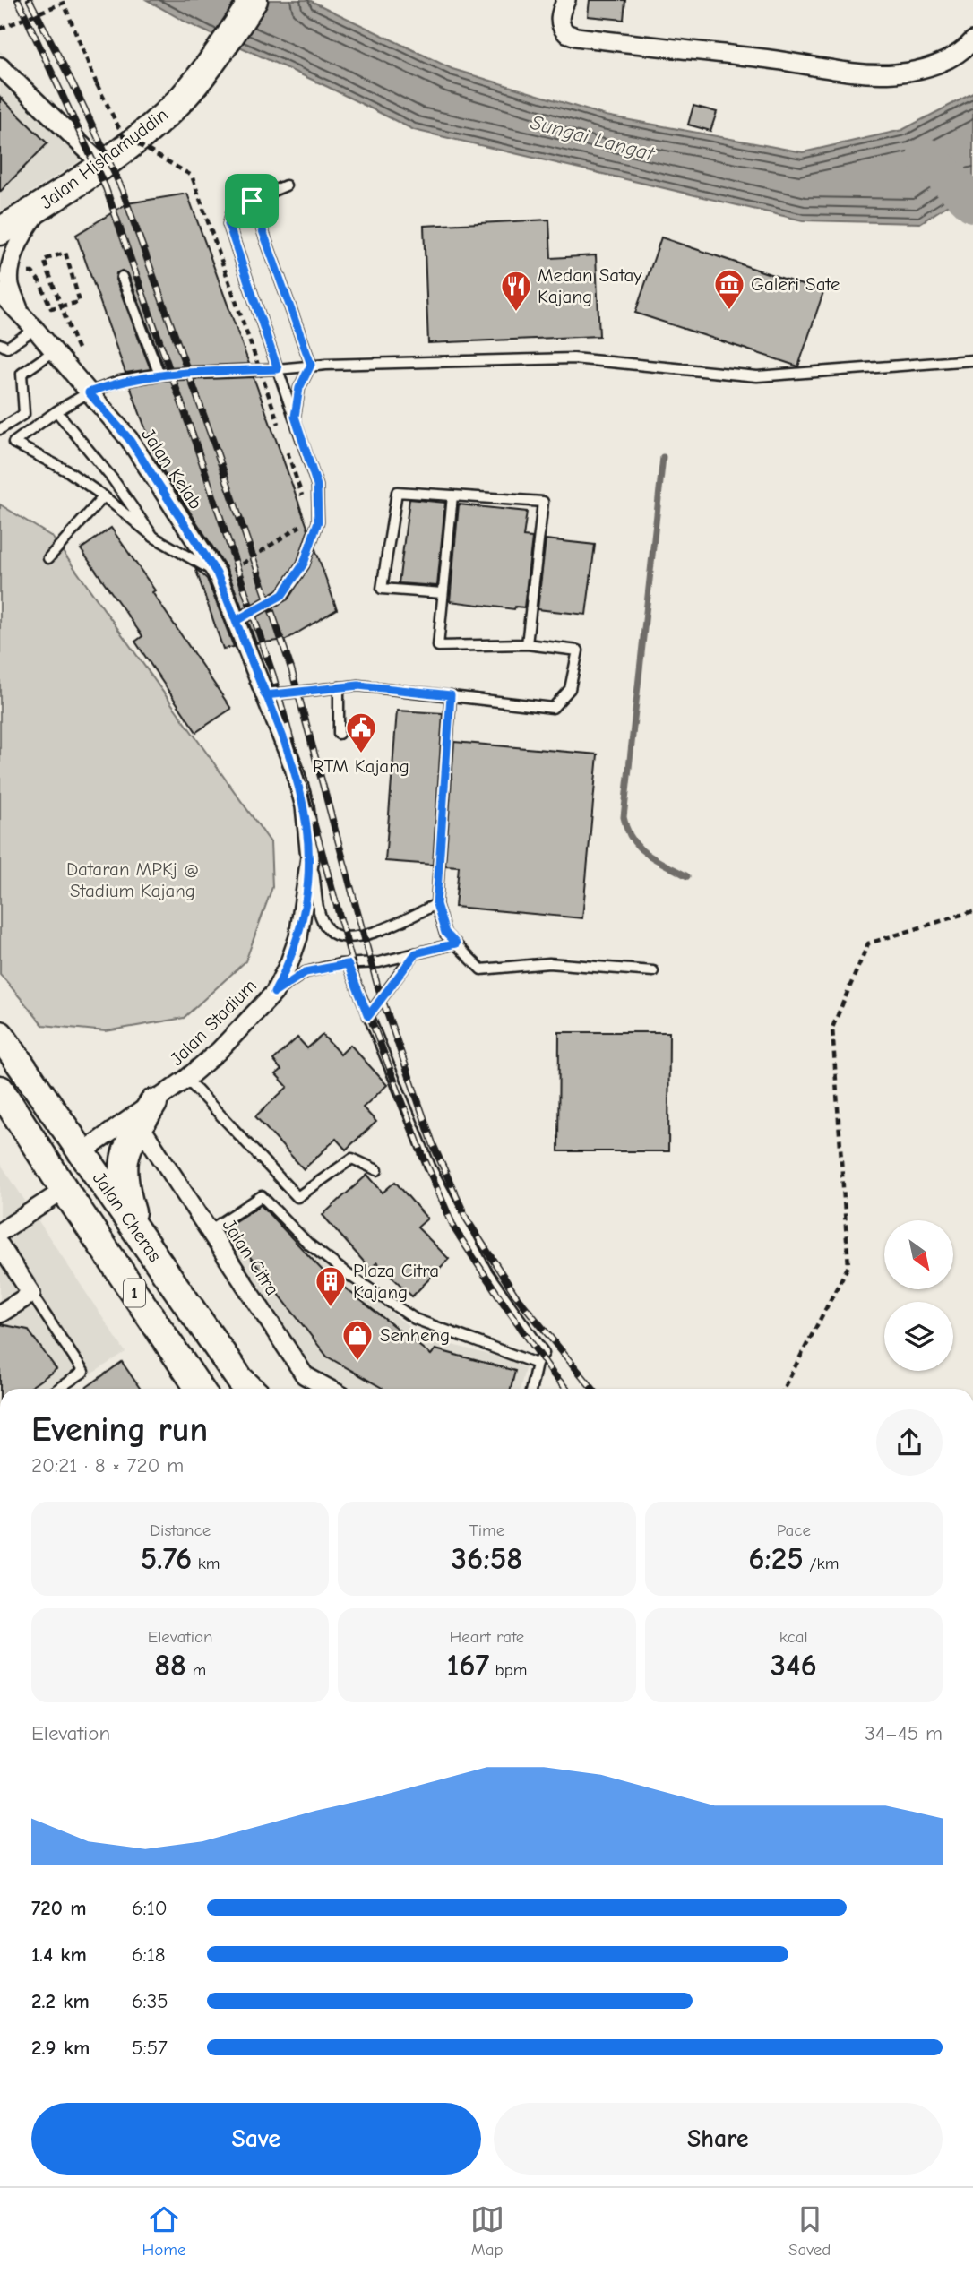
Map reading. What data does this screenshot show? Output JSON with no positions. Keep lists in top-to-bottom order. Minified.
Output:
{"streets":{"main road":["Jalan Hishamuddin","Jalan Cheras","1"],"street":["Jalan Kelab","Jalan Stadium","Jalan Citra"]},"crossings":[["Jalan Kelab","Jalan Stadium"],["Jalan Stadium","Jalan Cheras"],["Jalan Stadium","Jalan Citra"]],"water":["Sungai Langat"],"parks":["Dataran MPKj @ Stadium Kajang"],"places":{"museum":["Galeri Sate"],"restaurant":["Medan Satay Kajang"],"public building":["RTM Kajang"],"building":["Plaza Citra Kajang"],"shop":["Senheng"]},"north":"bottom right","page":{"heading":["Evening run","20:21 · 8 × 720 m"],"stats":[["Distance","5.76 km"],["Time","36:58"],["Pace","6:25 /km"],["Elevation","88 m"],["Heart rate","167 bpm"],["kcal","346"]],"chart":["Elevation","34–45 m"],"list":[{"name":"720 m","note":"6:10"},{"name":"1.4 km","note":"6:18"},{"name":"2.2 km","note":"6:35"},{"name":"2.9 km","note":"5:57"}],"buttons":["Save","Share"],"tabs":["Home","Map","Saved"]}}
